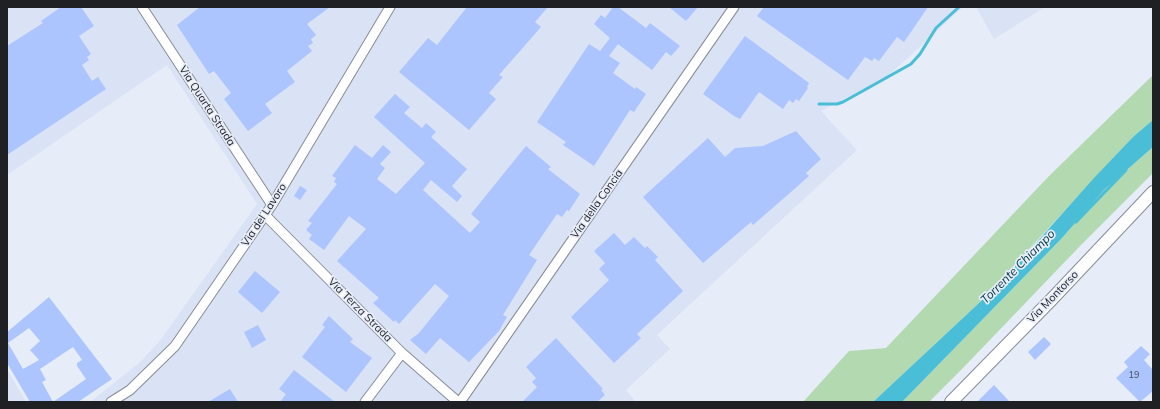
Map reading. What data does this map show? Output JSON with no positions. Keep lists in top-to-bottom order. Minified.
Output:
{"streets":{"main road":["Via Montorso"],"street":["Via Quarta Strada","Via della Concia","Via del Lavoro","Via Terza Strada"]},"crossings":[["Via Quarta Strada","Via del Lavoro"],["Via della Concia","Via Terza Strada"],["Via del Lavoro","Via Terza Strada"]],"water":["Torrente Chiampo"],"house_numbers":["19"]}
